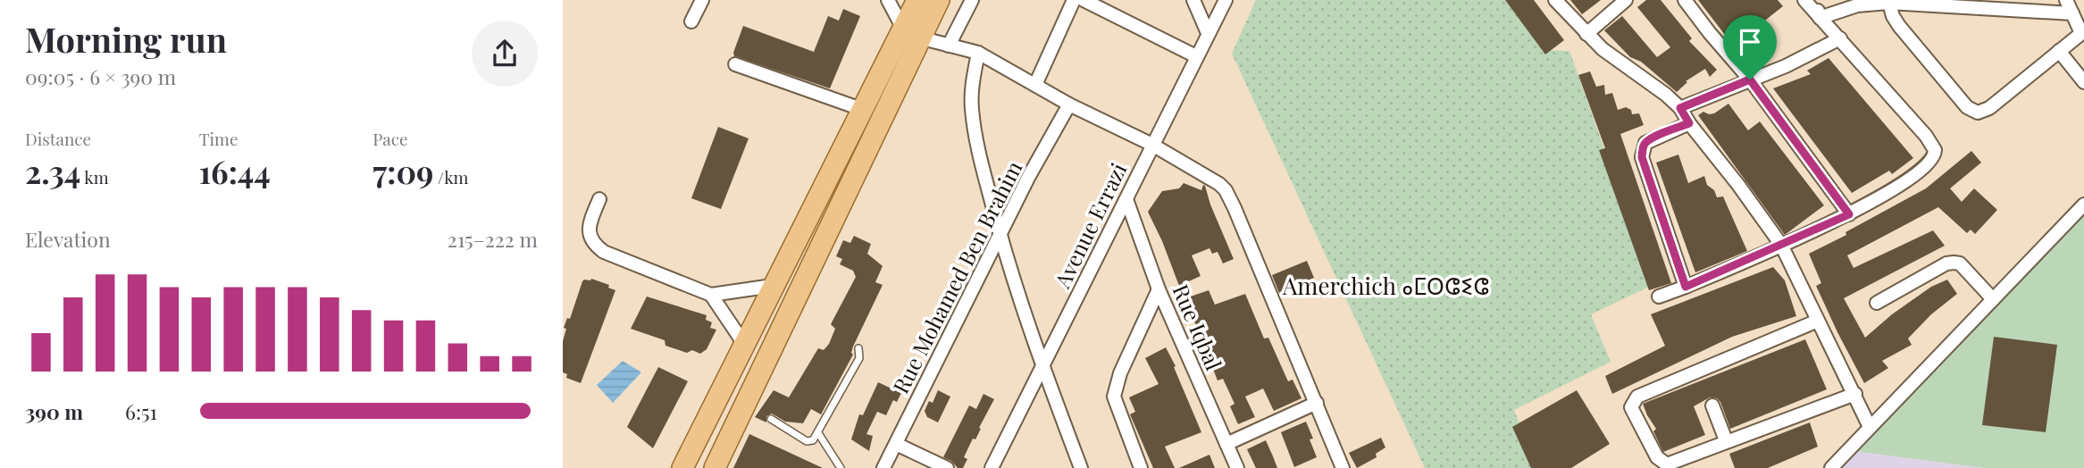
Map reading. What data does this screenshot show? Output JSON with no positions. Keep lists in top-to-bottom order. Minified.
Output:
{"streets":{"street":["Avenue Errazi","Rue Mohamed Ben Brahim","Rue Iqbal"]},"crossings":[["Avenue Errazi","Rue Iqbal"]],"districts":["Amerchich ⴰⵎⵔⵛⵉⵛ"],"page":{"heading":["Morning run","09:05 · 6 × 390 m"],"stats":[["Distance","2.34 km"],["Time","16:44"],["Pace","7:09 /km"]],"chart":["Elevation","215–222 m"],"list":[{"name":"390 m","note":"6:51"}]}}
